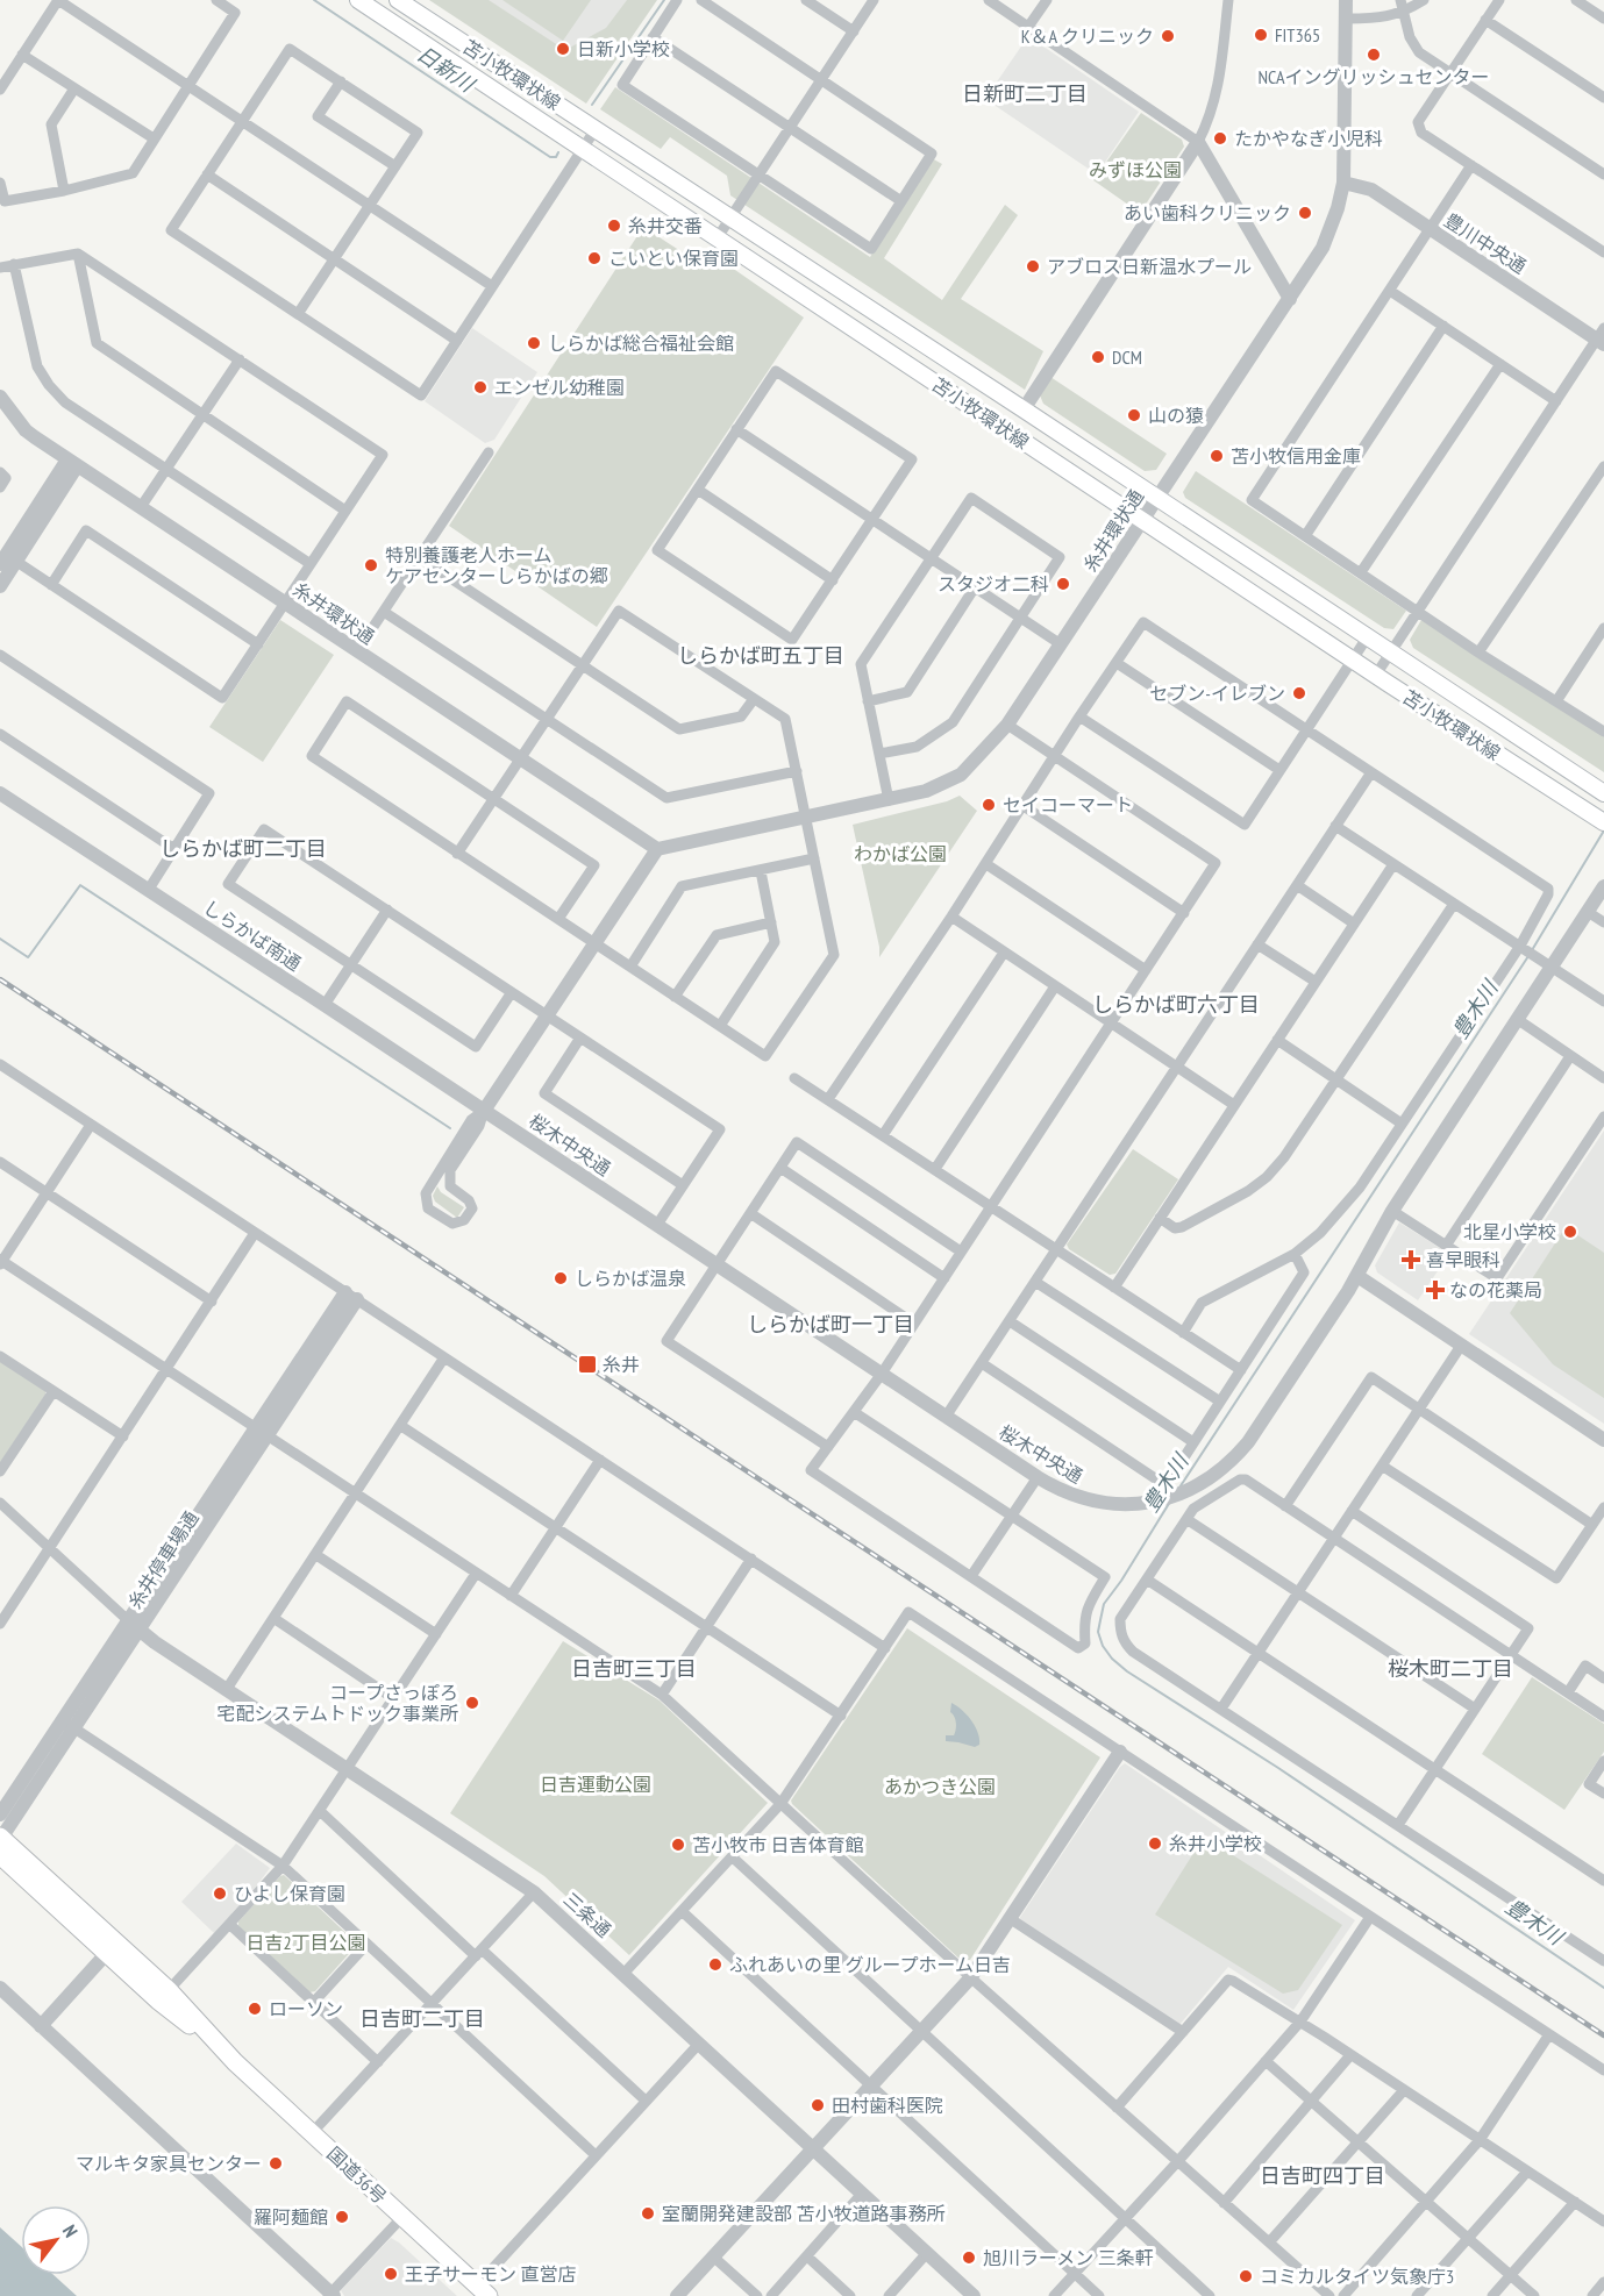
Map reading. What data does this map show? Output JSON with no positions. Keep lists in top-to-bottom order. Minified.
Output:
{"streets":{"highway":["国道36号"],"main road":["苫小牧環状線"],"street":["豊川中央通","糸井環状通","しらかば南通","桜木中央通","糸井停車場通","三条通"]},"crossings":[["苫小牧環状線","糸井環状通"],["豊川中央通","糸井環状通"],["しらかば南通","桜木中央通"],["糸井停車場通","三条通"],["糸井停車場通","国道36号"]],"districts":["日新町二丁目","しらかば町五丁目","しらかば町二丁目","しらかば町六丁目","しらかば町一丁目","日吉町三丁目","桜木町二丁目","日吉町二丁目","日吉町四丁目"],"water":["日新川","豊木川"],"parks":["みずほ公園","わかば公園","日吉運動公園","あかつき公園","日吉2丁目公園"],"places":{"other":["FIT365","K＆A クリニック","日新小学校","NCAイングリッシュセンター","たかやなぎ小児科","あい歯科クリニック","糸井交番","こいとい保育園","アブロス日新温水プール","しらかば総合福祉会館","DCM","エンゼル幼稚園","山の猿","苫小牧信用金庫","特別養護老人ホーム ケアセンターしらかばの郷","スタジオ二科","セブン-イレブン","セイコーマート","北星小学校","しらかば温泉","コープさっぽろ 宅配システムトドック事業所","糸井小学校","苫小牧市 日吉体育館","ひよし保育園","ふれあいの里 グループホーム日吉","ローソン","田村歯科医院","マルキタ家具センター","室蘭開発建設部 苫小牧道路事務所","羅阿麺館","旭川ラーメン 三条軒","王子サーモン 直営店","コミカルタイツ気象庁3"],"health":["喜早眼科","なの花薬局"],"transit":["糸井"]},"north":"top right"}
